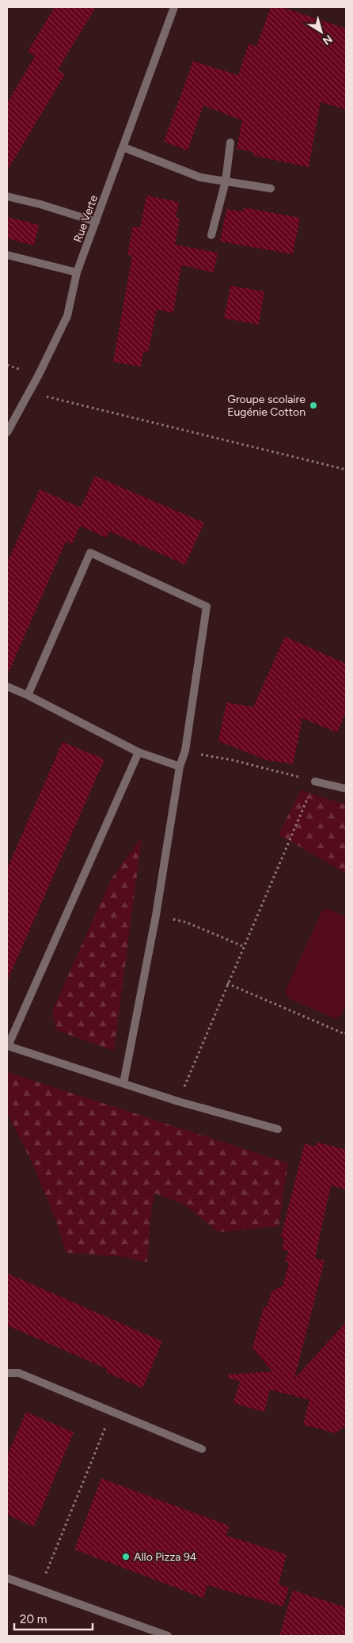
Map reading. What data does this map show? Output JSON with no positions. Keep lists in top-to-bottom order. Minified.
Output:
{"streets":{"street":["Rue Verte"]},"places":["Groupe scolaire Eugénie Cotton","Allo Pizza 94"],"scale_bar":"20 m","north":"bottom right"}
